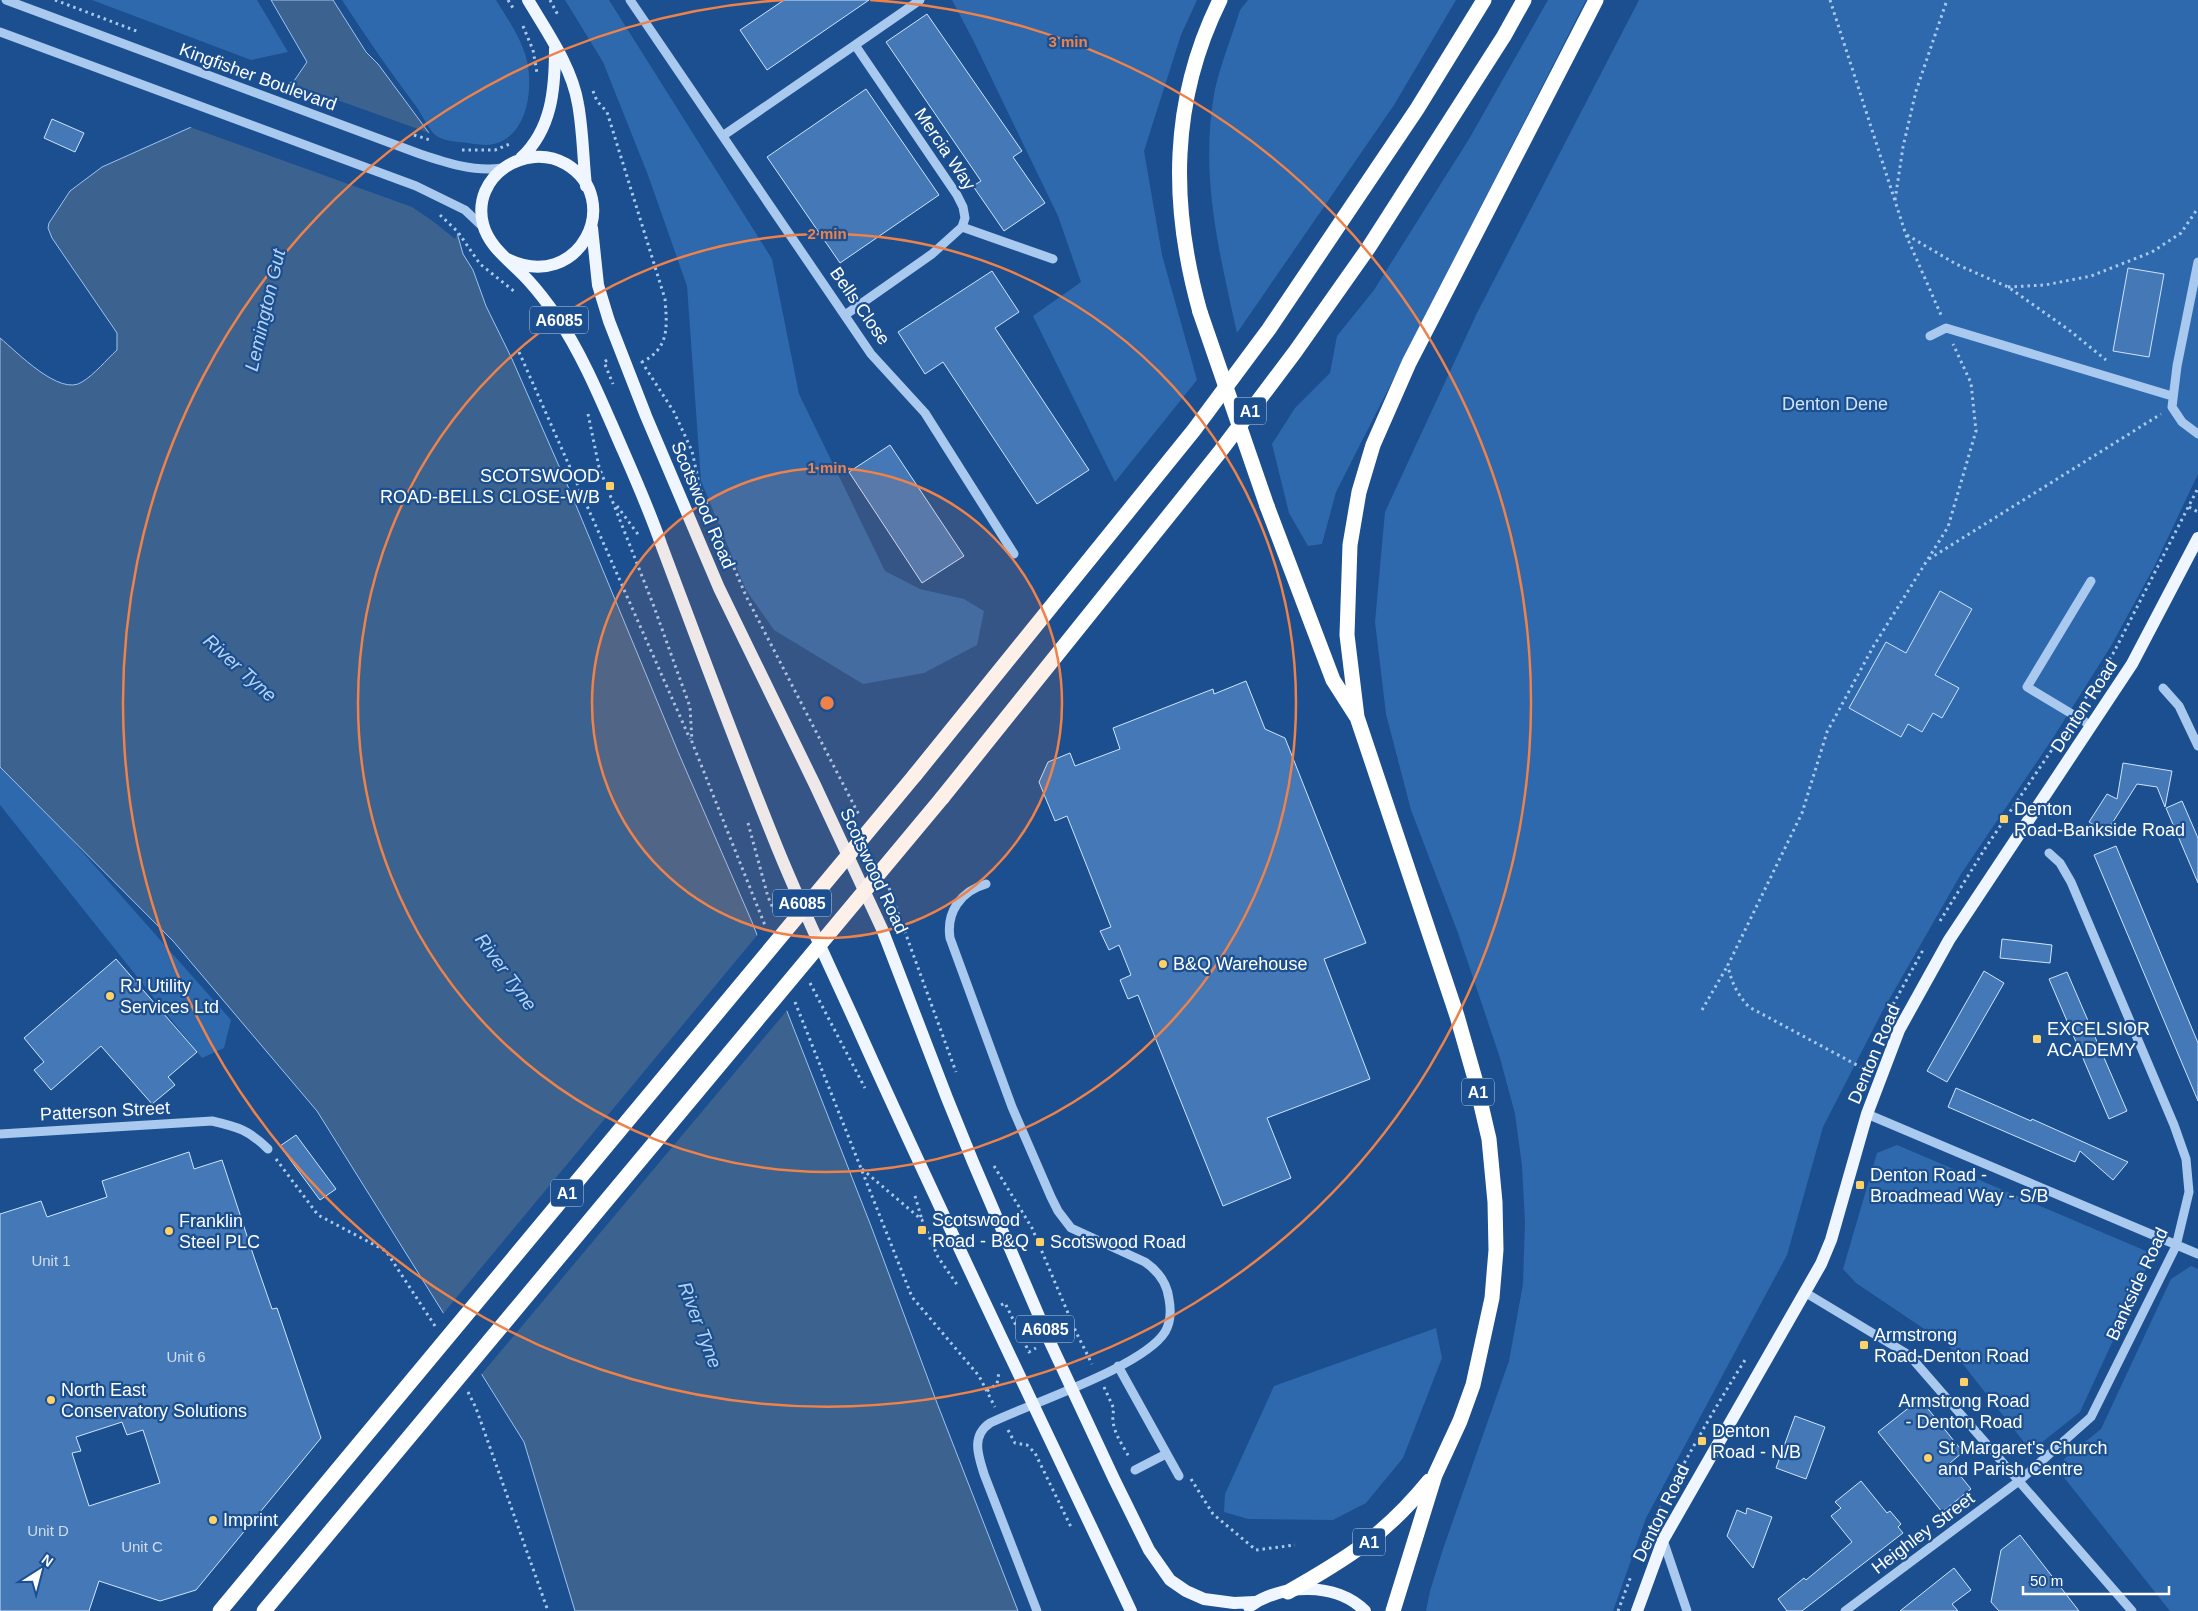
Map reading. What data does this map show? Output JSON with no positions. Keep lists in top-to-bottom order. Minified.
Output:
{"streets":{"highway":["A1"],"main road":["A6085","Scotswood Road","Denton Road"],"street":["Kingfisher Boulevard","Mercia Way","Bells Close","Patterson Street","Bankside Road","Heighley Street"]},"crossings":[["Kingfisher Boulevard","A6085"],["Kingfisher Boulevard","Scotswood Road"],["A6085","Scotswood Road"],["Bankside Road","Heighley Street"]],"water":["Lemington Gut","River Tyne"],"parks":["Denton Dene"],"places":{"transit":["SCOTSWOOD ROAD-BELLS CLOSE-W/B","Denton Road-Bankside Road","EXCELSIOR ACADEMY","Denton Road - Broadmead Way - S/B","Scotswood Road - B&Q","Scotswood Road","Armstrong Road-Denton Road","Armstrong Road - Denton Road","Denton Road - N/B"],"other":["B&Q Warehouse","RJ Utility Services Ltd","Franklin Steel PLC","North East Conservatory Solutions","St Margaret's Church and Parish Centre","Imprint"]},"house_numbers":["Unit 1","Unit 6","Unit D","Unit C"],"scale_bar":"50 m","north":"top right","rings":["3 min","2 min","1 min"]}
